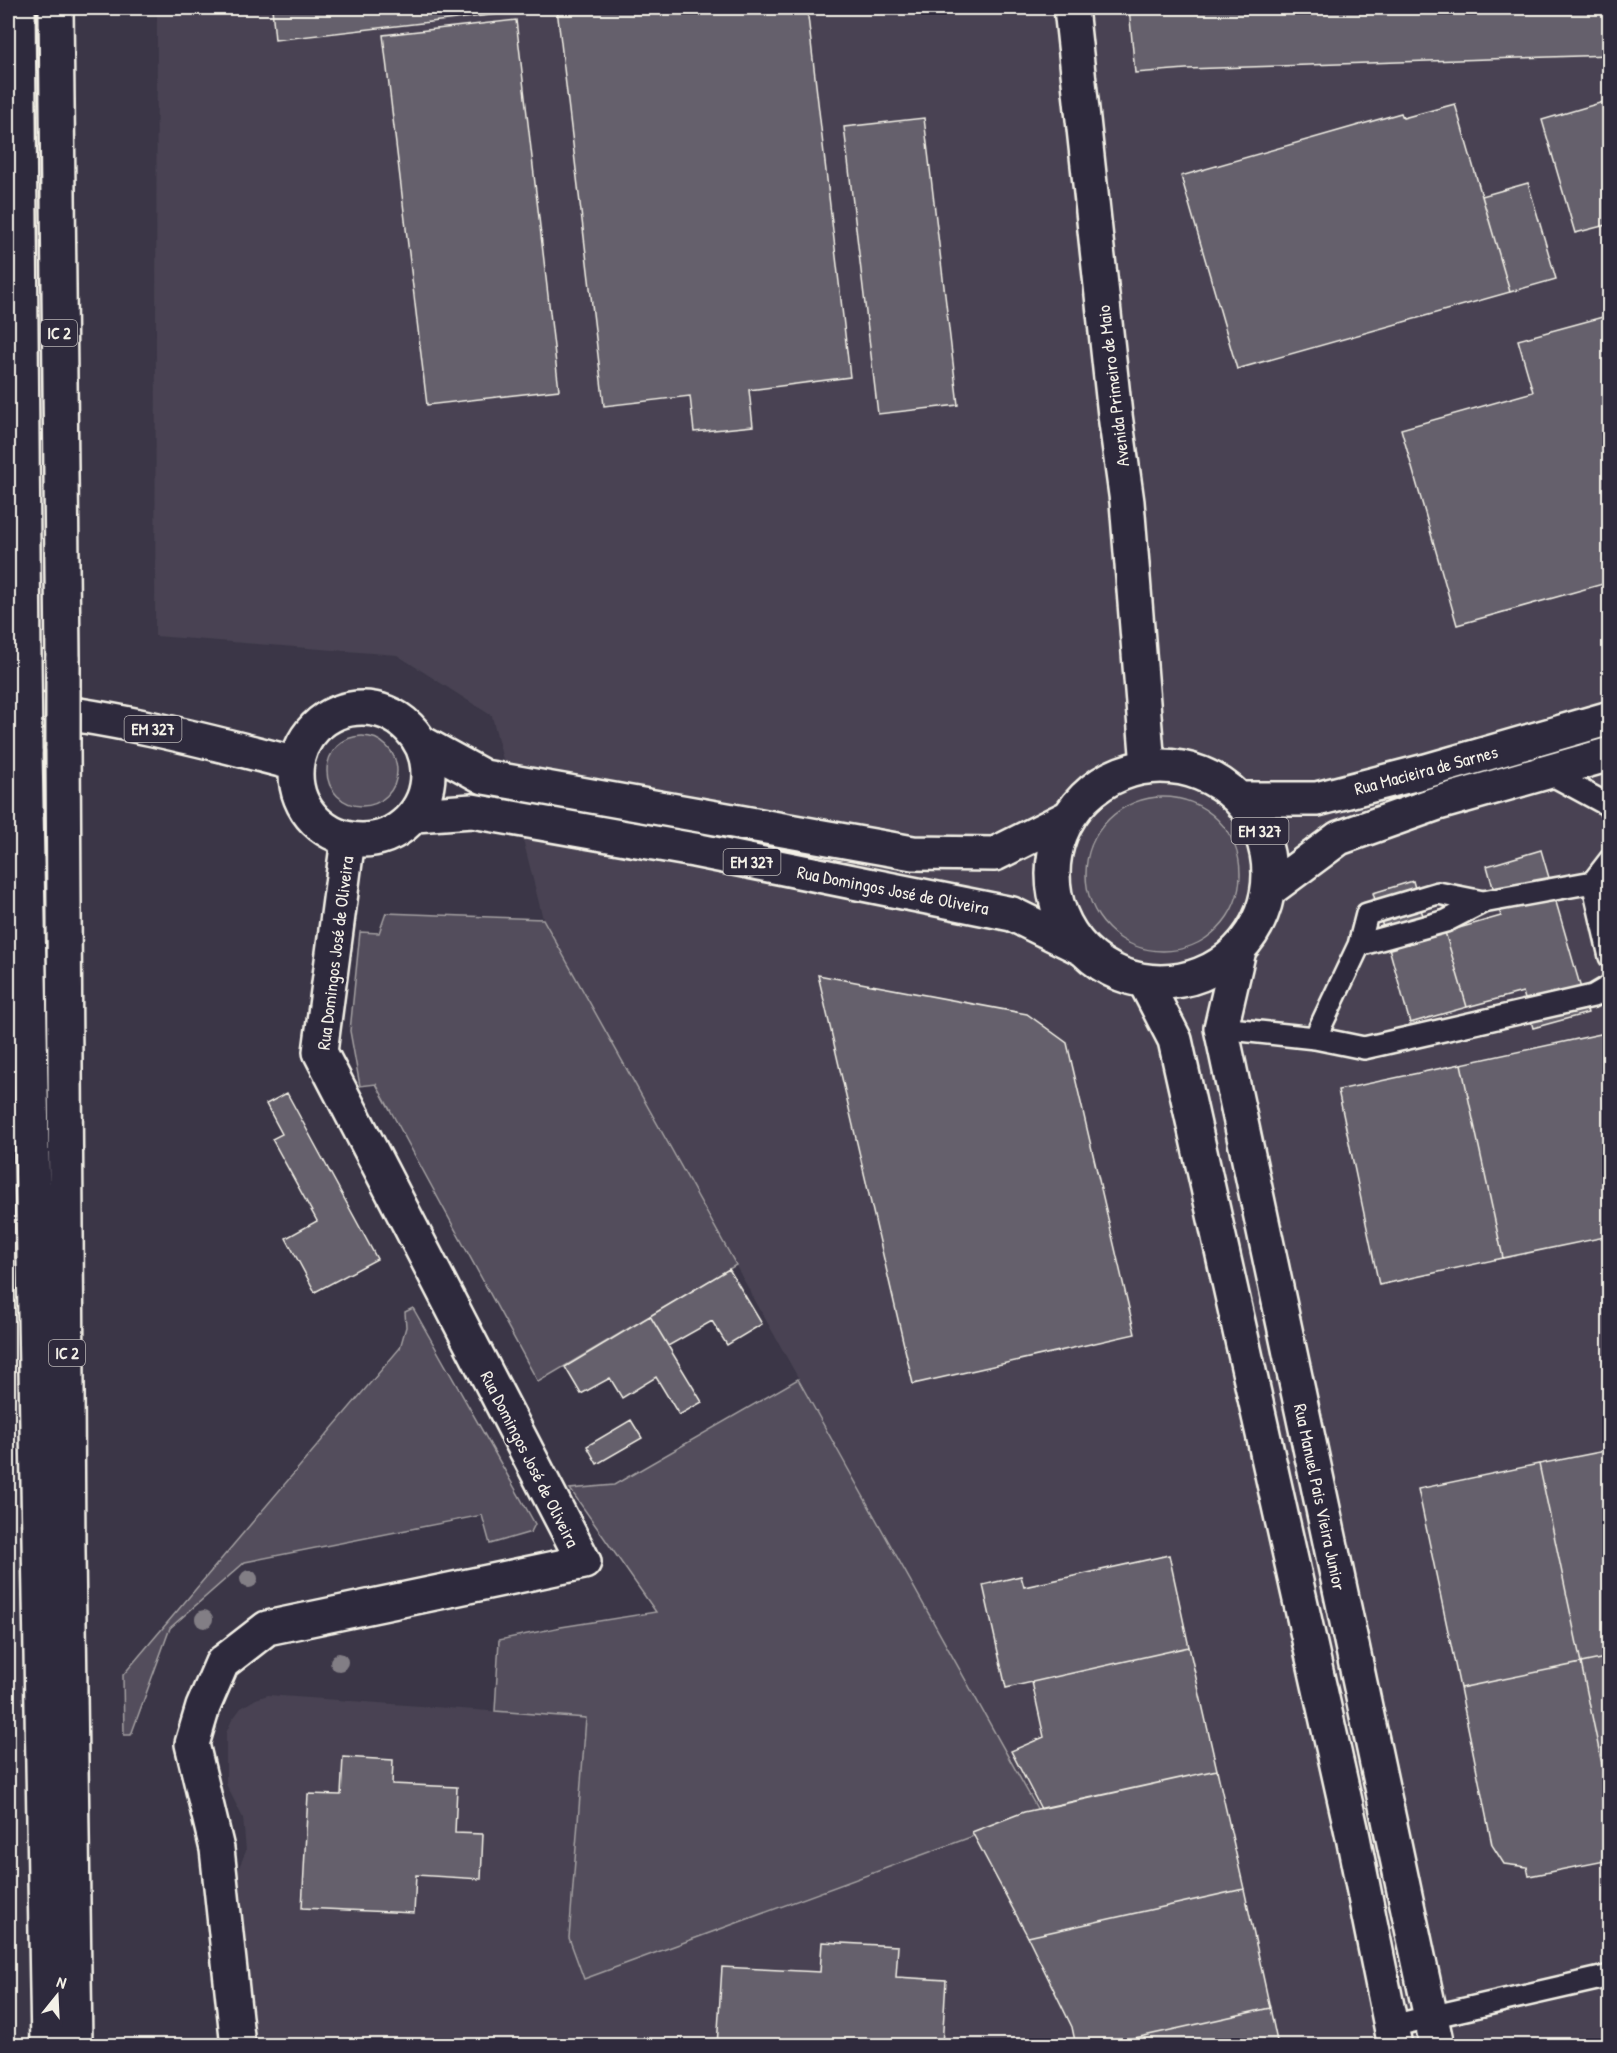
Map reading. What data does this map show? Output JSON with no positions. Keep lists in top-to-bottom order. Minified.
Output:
{"streets":{"main road":["IC 2","Avenida Primeiro de Maio","EM 327","Rua Macieira de Sarnes","Rua Domingos José de Oliveira","Rua Manuel Pais Vieira Junior"]},"crossings":[["Avenida Primeiro de Maio","EM 327"],["EM 327","Rua Macieira de Sarnes"],["EM 327","Rua Domingos José de Oliveira"],["EM 327","Rua Manuel Pais Vieira Junior"]],"north":"top"}
